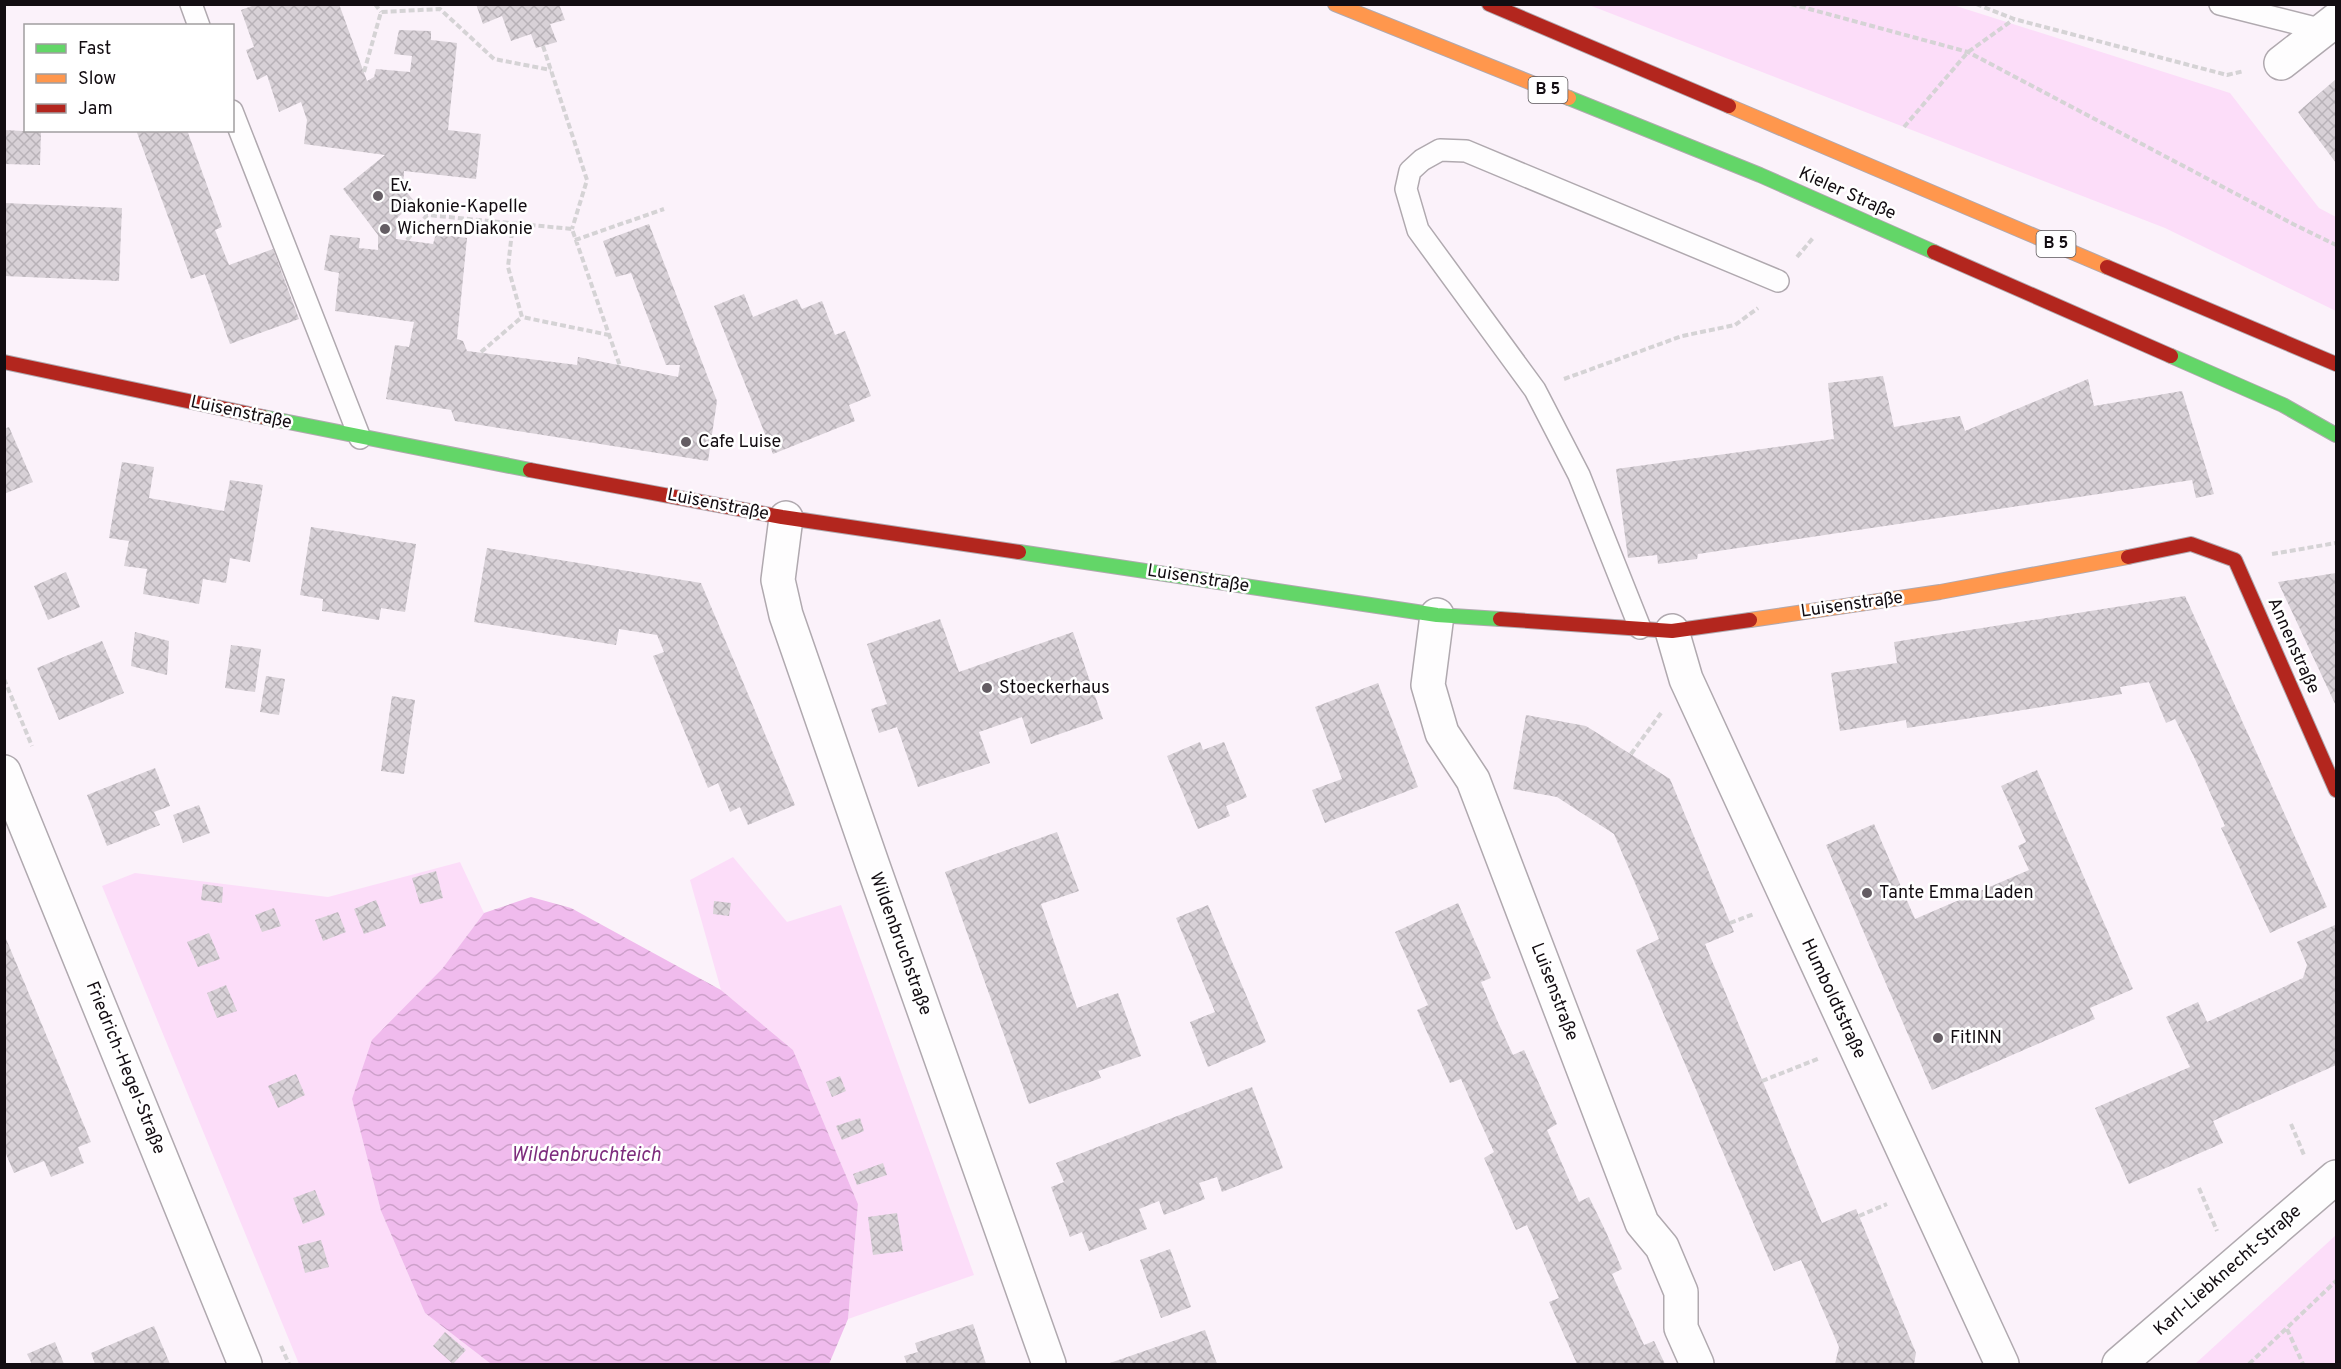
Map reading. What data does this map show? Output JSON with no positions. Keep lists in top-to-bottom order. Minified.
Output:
{"streets":{"street":["B 5","Kieler Straße","Luisenstraße","Annenstraße","Wildenbruchstraße","Humboldtstraße","Friedrich-Hegel-Straße","Karl-Liebknecht-Straße"]},"crossings":[["Luisenstraße","Annenstraße"],["Luisenstraße","Wildenbruchstraße"],["Luisenstraße","Humboldtstraße"]],"water":["Wildenbruchteich"],"places":["Ev. Diakonie-Kapelle","WichernDiakonie","Cafe Luise","Stoeckerhaus","Tante Emma Laden","FitINN"],"legend":["Fast","Slow","Jam"]}
